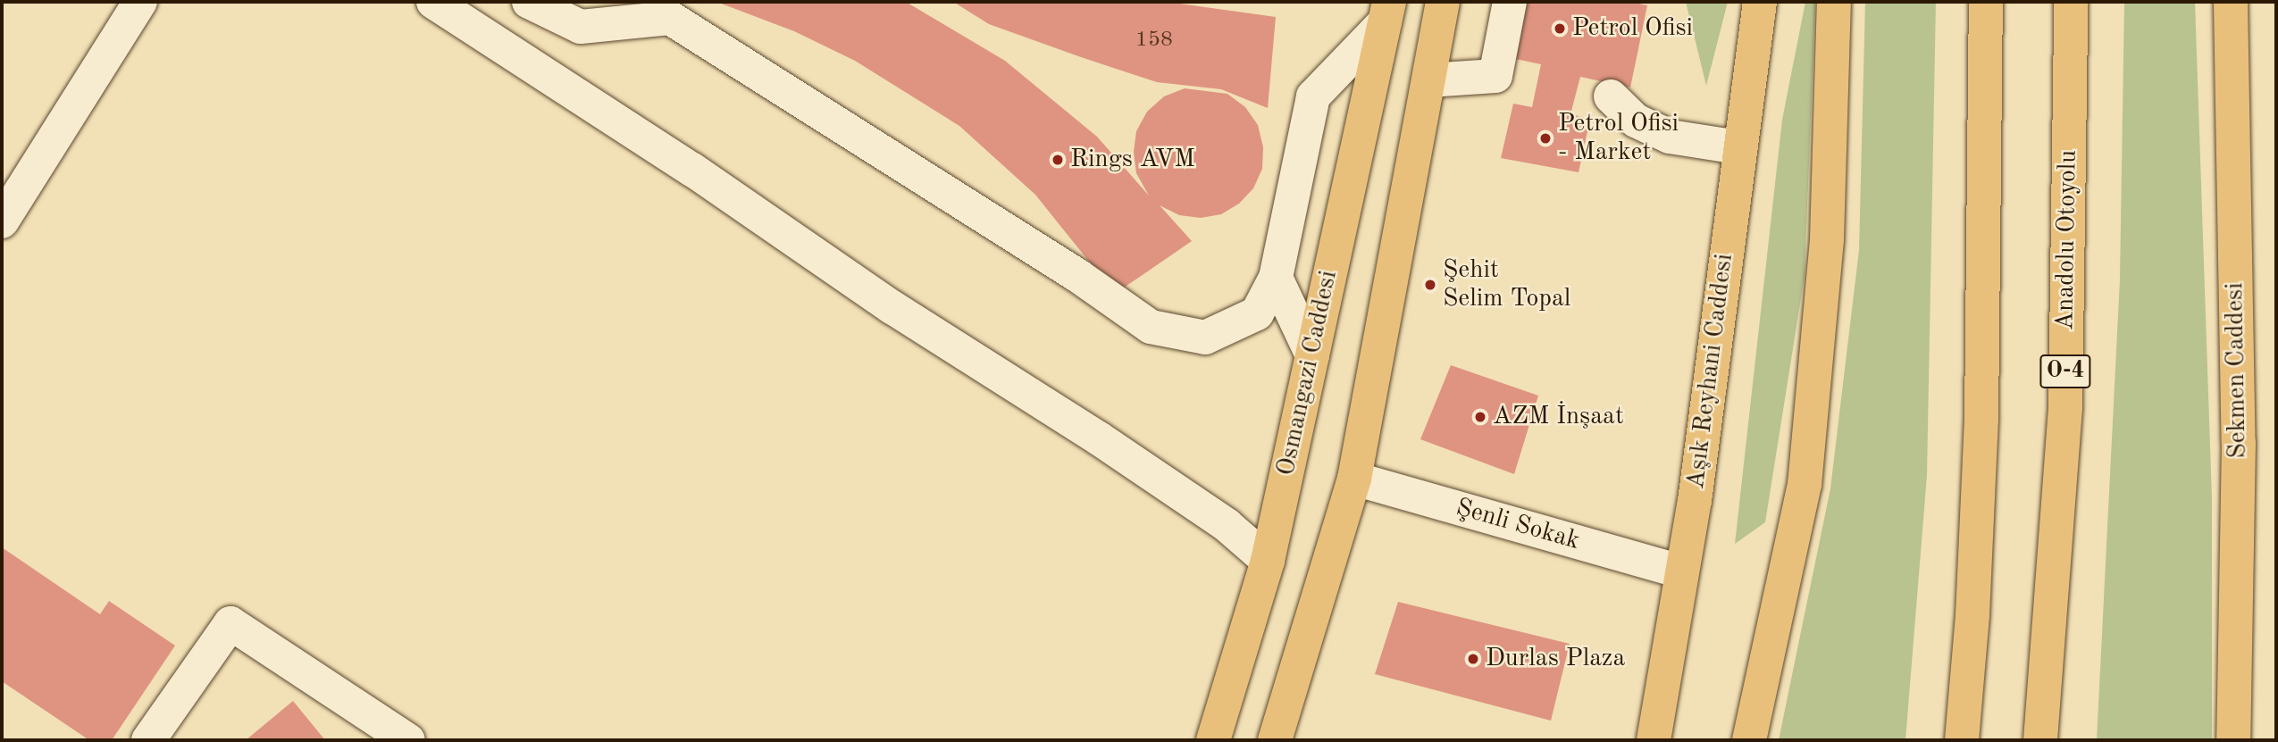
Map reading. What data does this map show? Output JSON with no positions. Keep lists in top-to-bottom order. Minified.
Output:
{"streets":{"main road":["Anadolu Otoyolu","Sekmen Caddesi","Aşık Reyhani Caddesi","O-4","Osmangazi Caddesi"],"street":["Şenli Sokak"]},"crossings":[["Aşık Reyhani Caddesi","Şenli Sokak"]],"places":["Petrol Ofisi","Petrol Ofisi - Market","Rings AVM","Şehit Selim Topal","AZM İnşaat","Durlas Plaza"],"house_numbers":["158"]}
